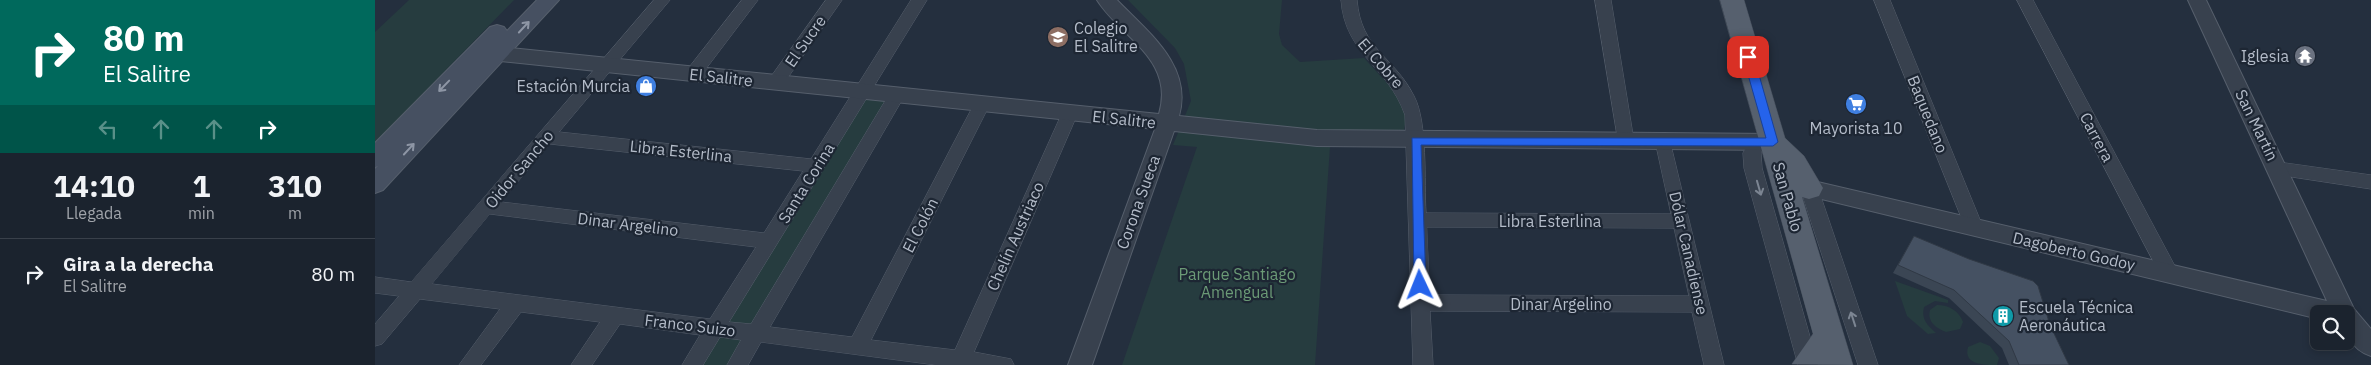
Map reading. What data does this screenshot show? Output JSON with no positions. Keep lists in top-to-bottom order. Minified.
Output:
{"streets":{"main road":["San Pablo"],"street":["El Sucre","El Cobre","El Salitre","Baquedano","San Martín","Carrera","Libra Esterlina","Oidor Sancho","Santa Corina","Corona Sueca","Dinar Argelino","El Colón","Chelín Austriaco","Dagoberto Godoy","Dólar Canadiense","Franco Suizo"]},"crossings":[["El Sucre","El Salitre"],["El Cobre","El Salitre"],["El Cobre","Libra Esterlina"],["El Cobre","Dinar Argelino"],["El Salitre","Oidor Sancho"],["El Salitre","Santa Corina"],["El Salitre","San Pablo"],["El Salitre","Corona Sueca"],["El Salitre","El Colón"],["El Salitre","Chelín Austriaco"],["El Salitre","Dólar Canadiense"],["Baquedano","Dagoberto Godoy"],["Carrera","Dagoberto Godoy"],["Libra Esterlina","Oidor Sancho"],["Libra Esterlina","Santa Corina"],["Libra Esterlina","Dólar Canadiense"],["Oidor Sancho","Dinar Argelino"],["Oidor Sancho","Franco Suizo"],["Santa Corina","Dinar Argelino"],["Santa Corina","Franco Suizo"],["San Pablo","Dagoberto Godoy"],["Dinar Argelino","Dólar Canadiense"],["El Colón","Franco Suizo"],["Chelín Austriaco","Franco Suizo"]],"parks":["Parque Santiago Amengual"],"places":{"school or university":["Colegio El Salitre"],"temple":["Iglesia"],"shop":["Estación Murcia"],"supermarket":["Mayorista 10"],"building":["Escuela Técnica Aeronáutica"]},"page":{"turn":["80 m","El Salitre"],"eta":["14:10","Llegada","1","min","310","m"],"list":[{"name":"Gira a la derecha","note":"El Salitre","value":"80 m"}]}}
